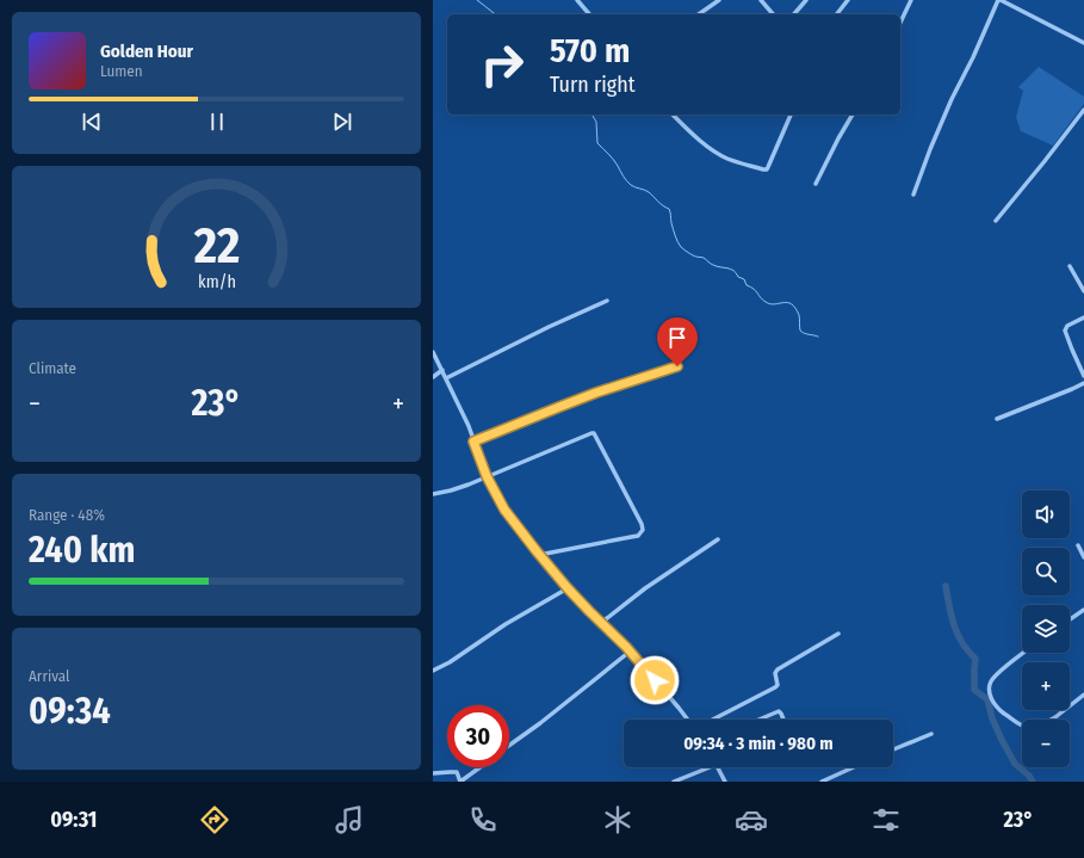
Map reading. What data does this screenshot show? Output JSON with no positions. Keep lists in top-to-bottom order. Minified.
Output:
{"page":{"turn":["570 m","Turn right"],"song":["Golden Hour","Lumen"],"tile":["Climate",["Range · 48%","240 km"],["Arrival","09:34"]],"heat":["−","23°","+"],"map_buttons":["+","−"],"limit":"30","trip":"09:34 · 3 min · 980 m","tabs":["09:31","23°"],"gauge":["22","km/h"]}}
